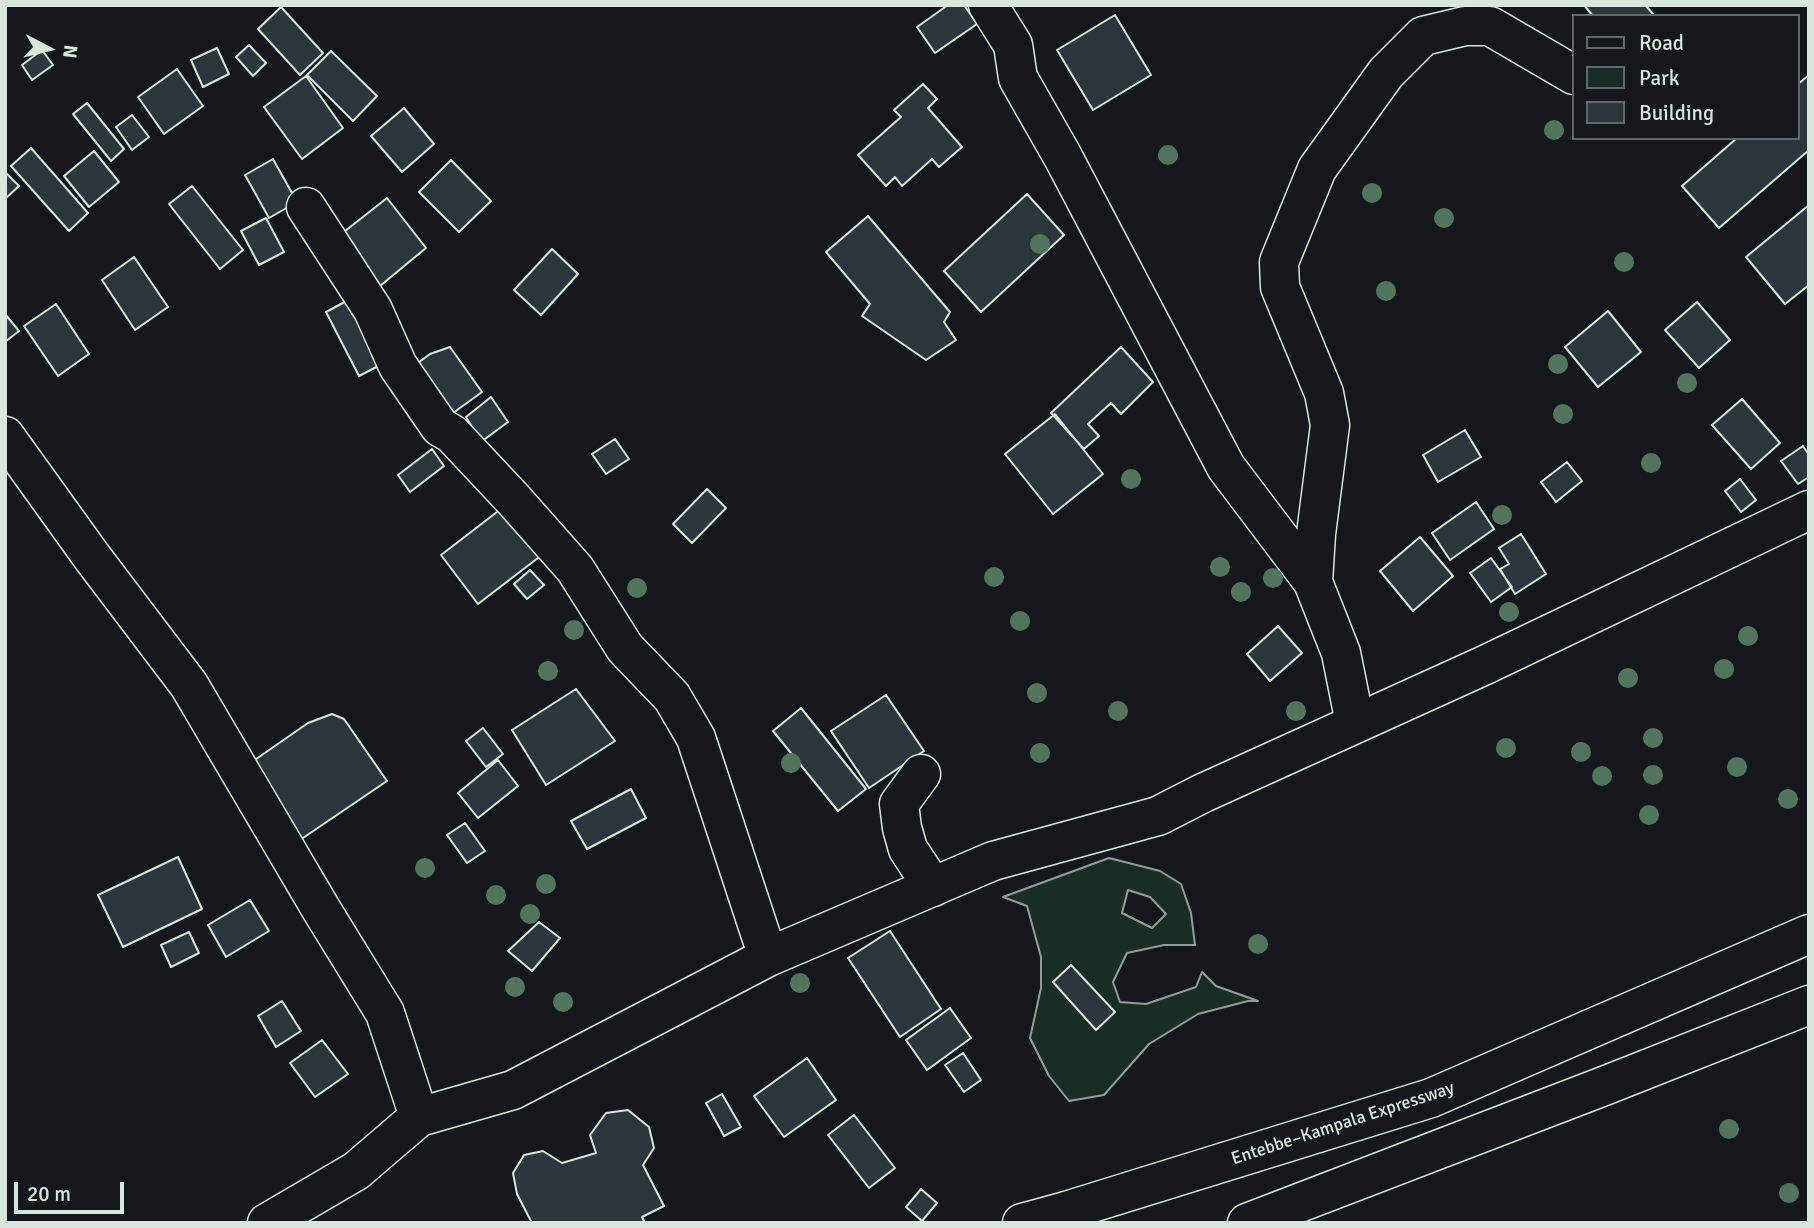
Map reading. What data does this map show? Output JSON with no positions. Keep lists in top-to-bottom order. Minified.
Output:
{"streets":{"main road":["Entebbe–Kampala Expressway"]},"legend":["Road","Park","Building"],"scale_bar":"20 m","north":"right"}
